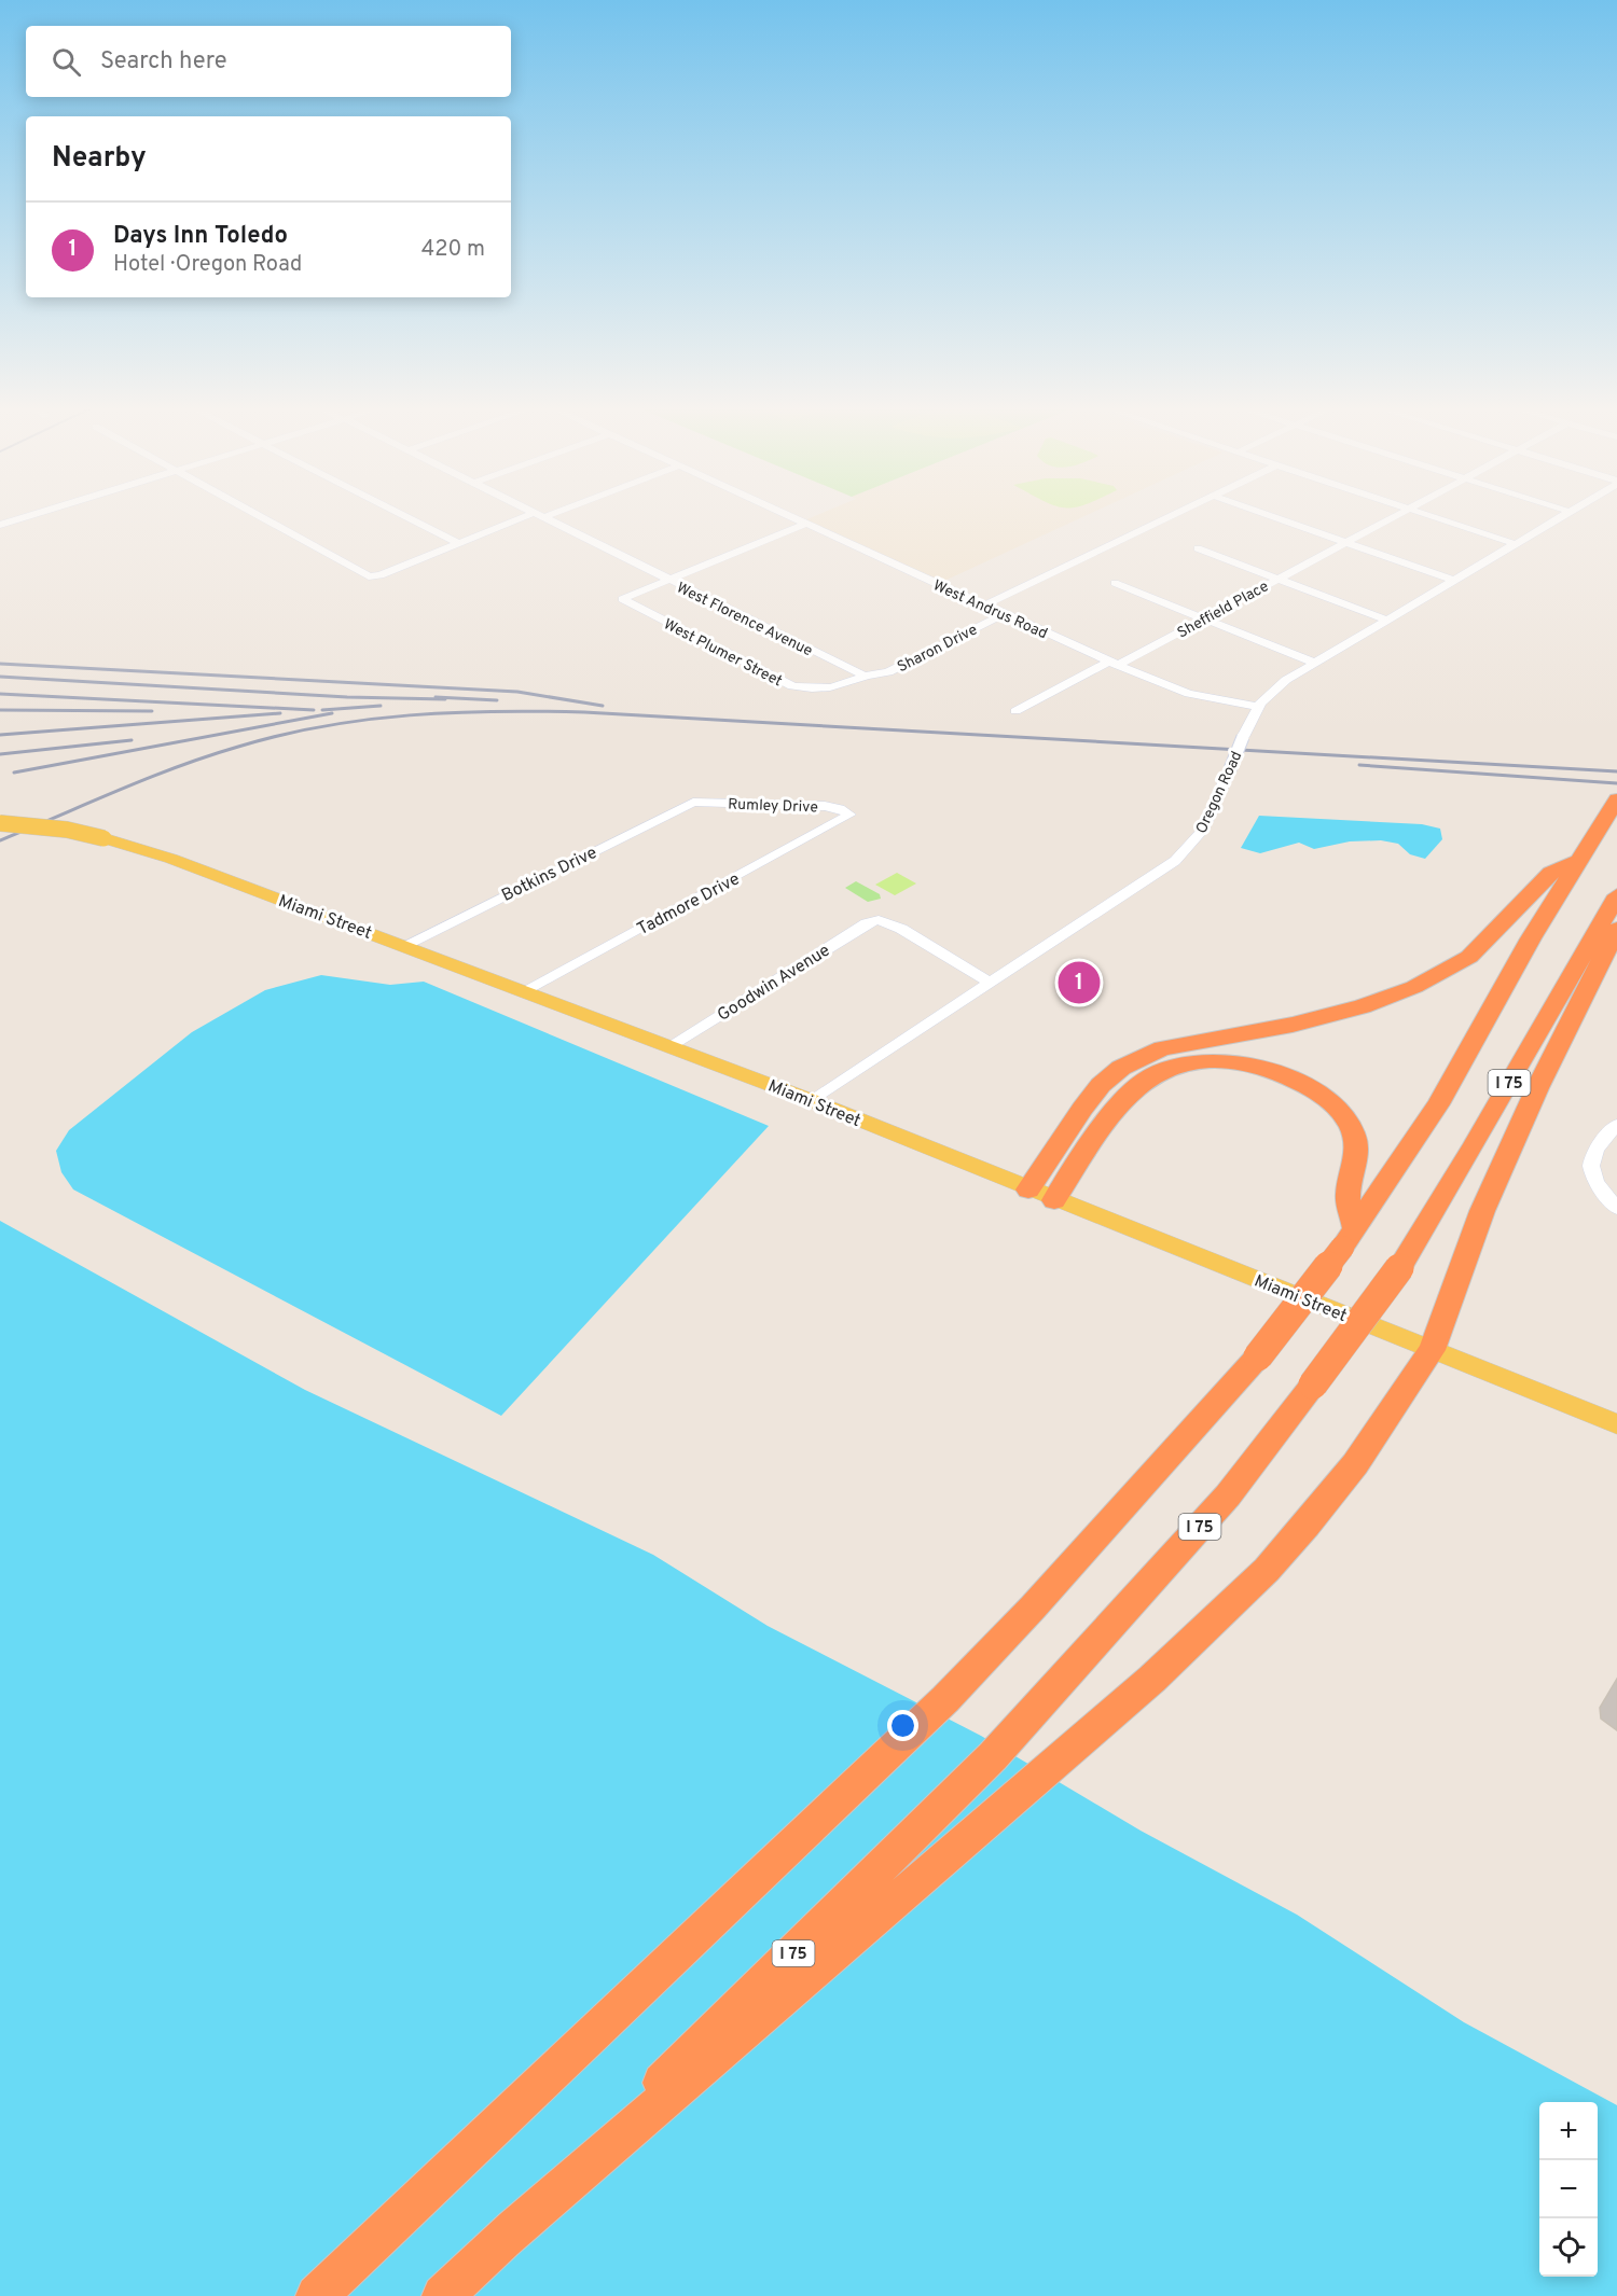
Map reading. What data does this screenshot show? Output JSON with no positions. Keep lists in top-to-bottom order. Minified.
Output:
{"streets":{"highway":["I 75"],"main road":["Miami Street"],"street":["West Andrus Road","Sheffield Place","West Florence Avenue","Sharon Drive","West Plumer Street","Oregon Road","Rumley Drive","Botkins Drive","Tadmore Drive","Goodwin Avenue"]},"crossings":[["West Andrus Road","Sheffield Place"],["West Andrus Road","Sharon Drive"],["West Andrus Road","Oregon Road"],["West Florence Avenue","Sharon Drive"],["West Florence Avenue","West Plumer Street"],["Sharon Drive","West Plumer Street"],["Oregon Road","Miami Street"],["Oregon Road","Goodwin Avenue"],["Rumley Drive","Botkins Drive"],["Rumley Drive","Tadmore Drive"],["Botkins Drive","Miami Street"],["Tadmore Drive","Miami Street"],["Miami Street","Goodwin Avenue"]],"page":{"search":"Search here","heading":"Nearby","list":[{"mark":"1","name":"Days Inn Toledo","note":"Hotel · Oregon Road","value":"420 m"}],"pins":"1","map_buttons":["+","−"]}}
